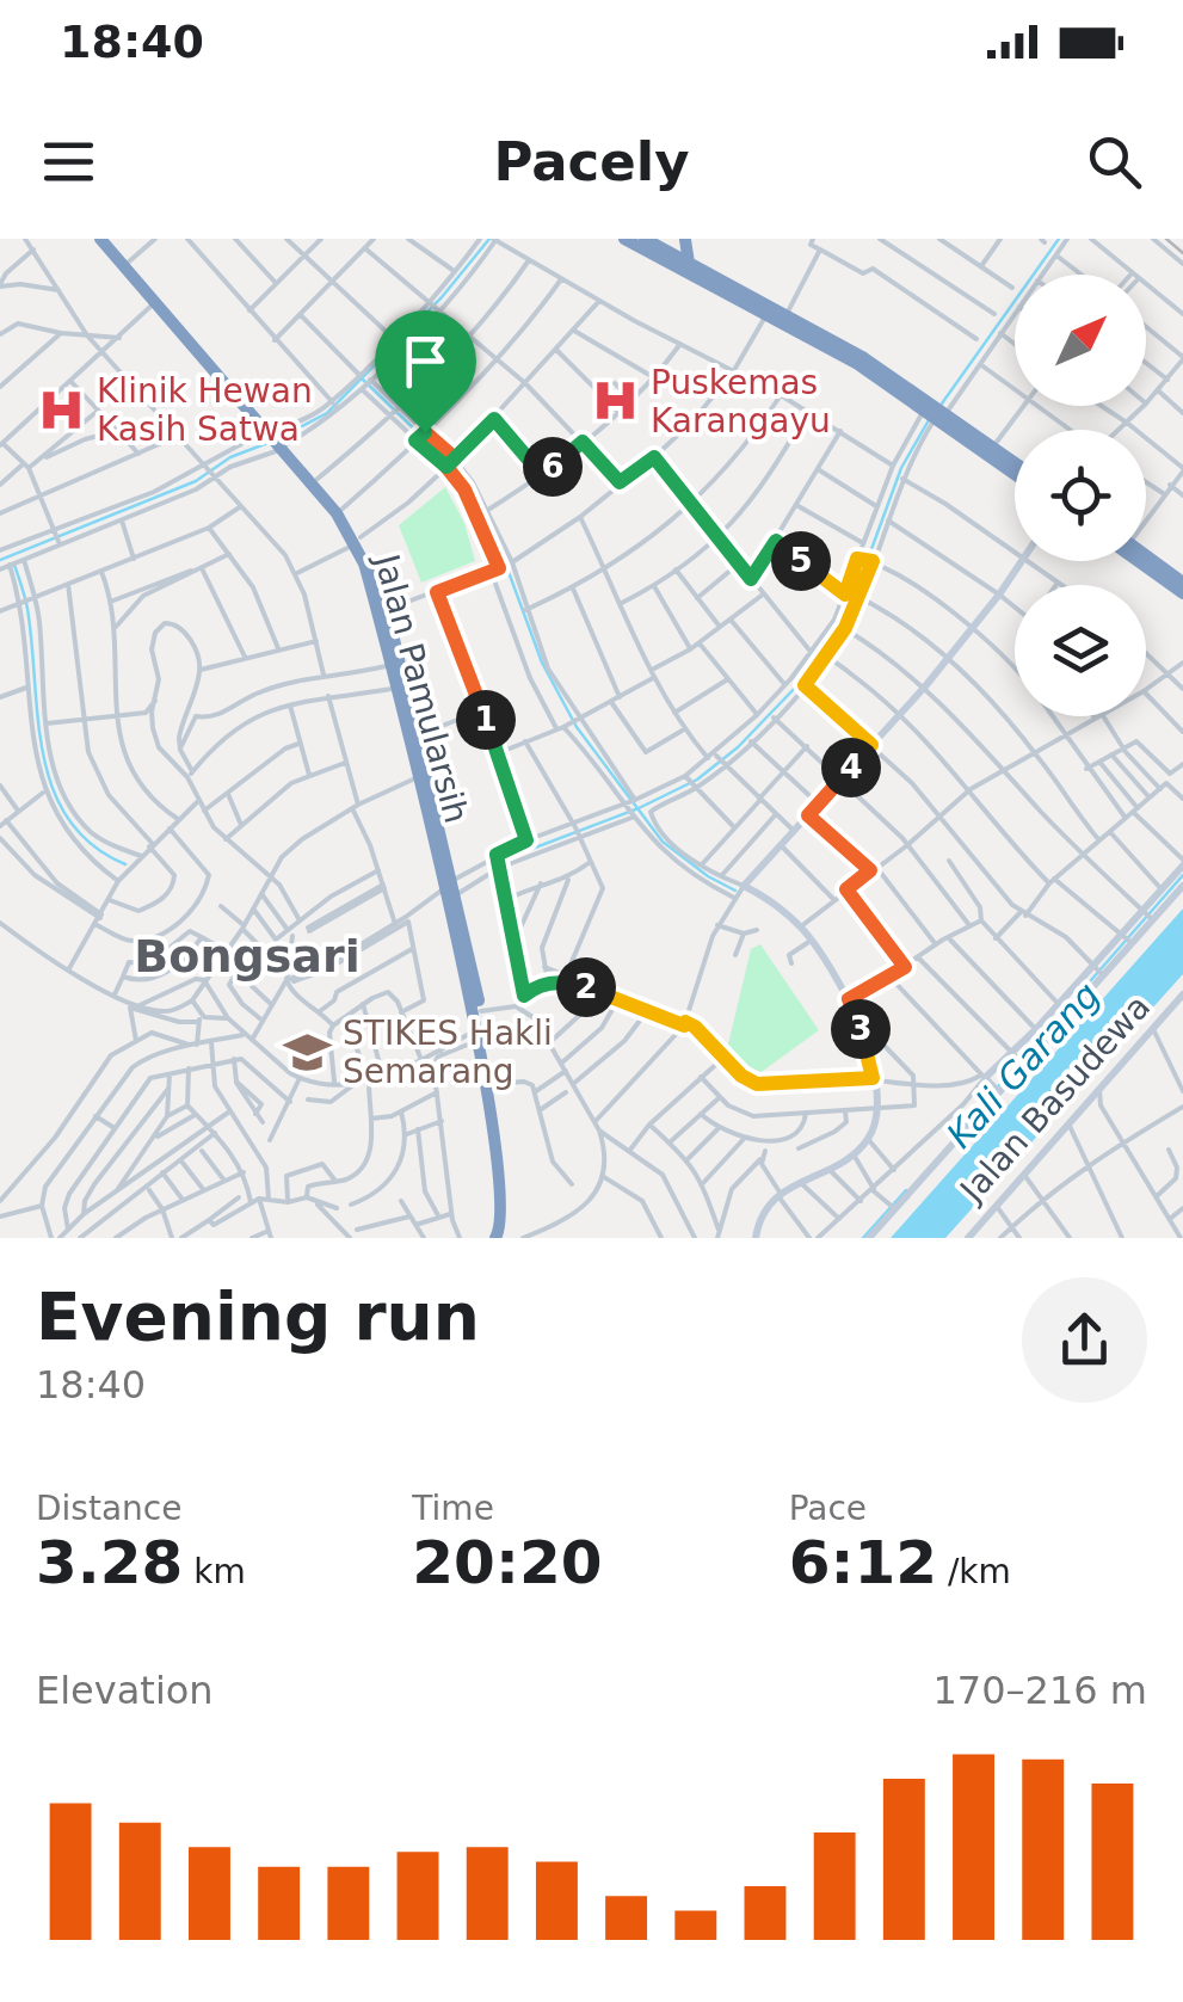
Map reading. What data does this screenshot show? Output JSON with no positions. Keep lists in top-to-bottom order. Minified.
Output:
{"streets":{"highway":["Jalan Pamularsih"],"street":["Jalan Basudewa"]},"districts":["Bongsari"],"water":["Kali Garang"],"places":{"hospital":["Puskemas Karangayu","Klinik Hewan Kasih Satwa"],"school or university":["STIKES Hakli Semarang"]},"north":"top right","page":{"status":"18:40","header":"Pacely","pins":["6","5","1","4","2","3"],"heading":["Evening run","18:40"],"stats":[["Distance","3.28 km"],["Time","20:20"],["Pace","6:12 /km"]],"chart":["Elevation","170–216 m"]}}
